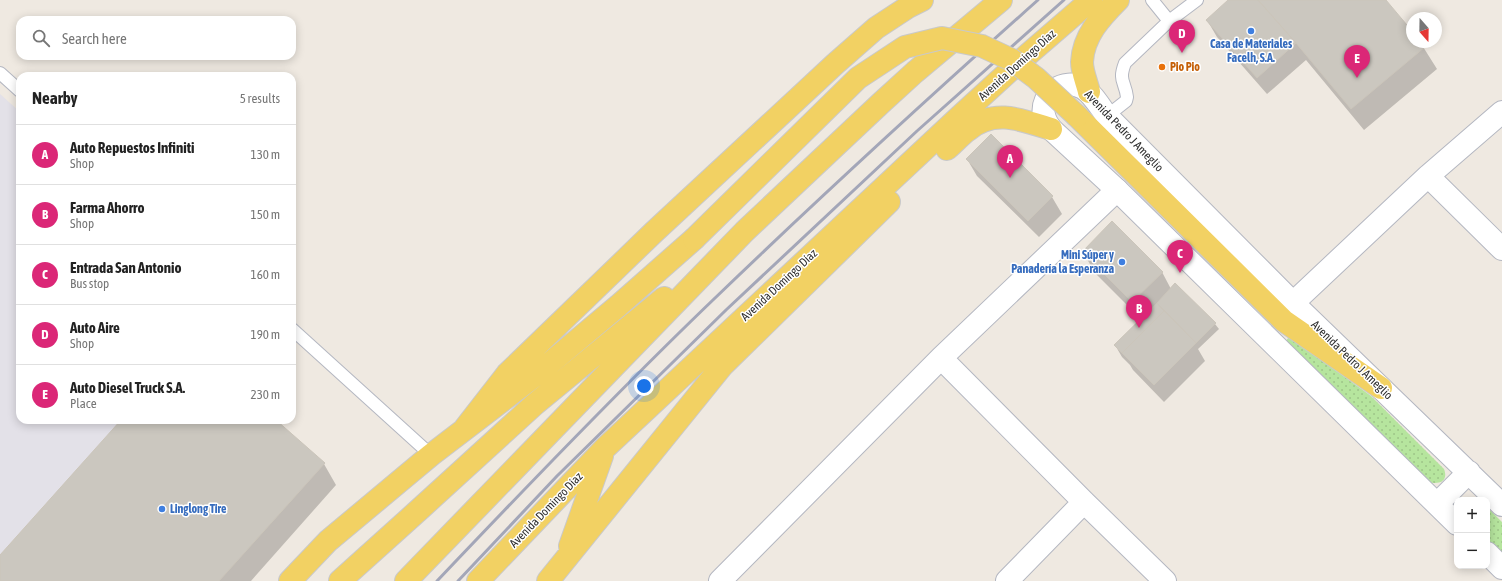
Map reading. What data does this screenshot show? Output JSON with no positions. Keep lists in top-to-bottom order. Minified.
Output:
{"streets":{"main road":["Avenida Domingo Díaz"],"street":["Avenida Pedro J Ameglio"]},"places":["Casa de Materiales Facelh, S.A.","Pio Pio","Mini Súper y Panadería la Esperanza","Linglong Tire"],"north":"bottom","page":{"search":"Search here","pins":["D","E","A","C","B"],"heading":["Nearby","5 results"],"list":[{"mark":"A","name":"Auto Repuestos Infiniti","note":"Shop","value":"130 m"},{"mark":"B","name":"Farma Ahorro","note":"Shop","value":"150 m"},{"mark":"C","name":"Entrada San Antonio","note":"Bus stop","value":"160 m"},{"mark":"D","name":"Auto Aire","note":"Shop","value":"190 m"},{"mark":"E","name":"Auto Diesel Truck S.A.","note":"Place","value":"230 m"}],"map_buttons":["+","−"]}}
